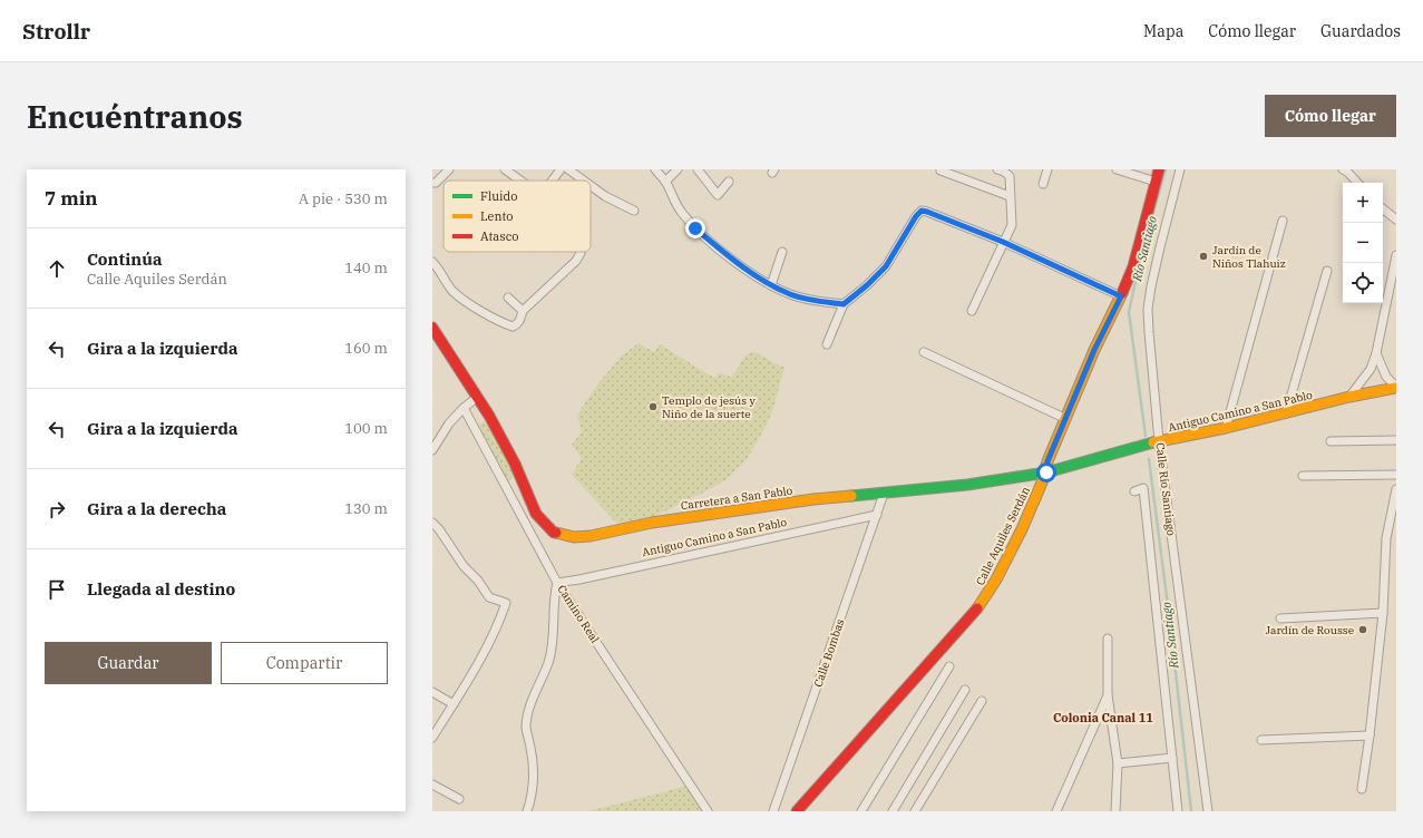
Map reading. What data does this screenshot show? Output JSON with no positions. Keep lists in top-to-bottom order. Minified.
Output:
{"streets":{"main road":["Antiguo Camino a San Pablo","Carretera a San Pablo","Calle Aquiles Serdán"],"street":["Calle Río Santiago","Camino Real","Calle Bombas"]},"crossings":[["Antiguo Camino a San Pablo","Calle Río Santiago"],["Antiguo Camino a San Pablo","Carretera a San Pablo"],["Antiguo Camino a San Pablo","Camino Real"],["Antiguo Camino a San Pablo","Calle Bombas"],["Calle Río Santiago","Carretera a San Pablo"],["Carretera a San Pablo","Calle Aquiles Serdán"],["Carretera a San Pablo","Calle Bombas"]],"districts":["Colonia Canal 11"],"water":["Río Santiago"],"places":["Jardín de Niños Tlahuiz","Templo de jesús y Niño de la suerte","Jardín de Rousse"],"legend":["Fluido","Lento","Atasco"],"page":{"header":"Strollr","nav":["Mapa","Cómo llegar","Guardados"],"buttons":["Cómo llegar",["Guardar","Compartir"]],"title":"Encuéntranos","heading":["7 min","A pie · 530 m"],"map_buttons":["+","−"],"list":[["Continúa","Calle Aquiles Serdán","140 m"],["Gira a la izquierda","160 m"],["Gira a la izquierda","100 m"],["Gira a la derecha","130 m"],"Llegada al destino"]}}
